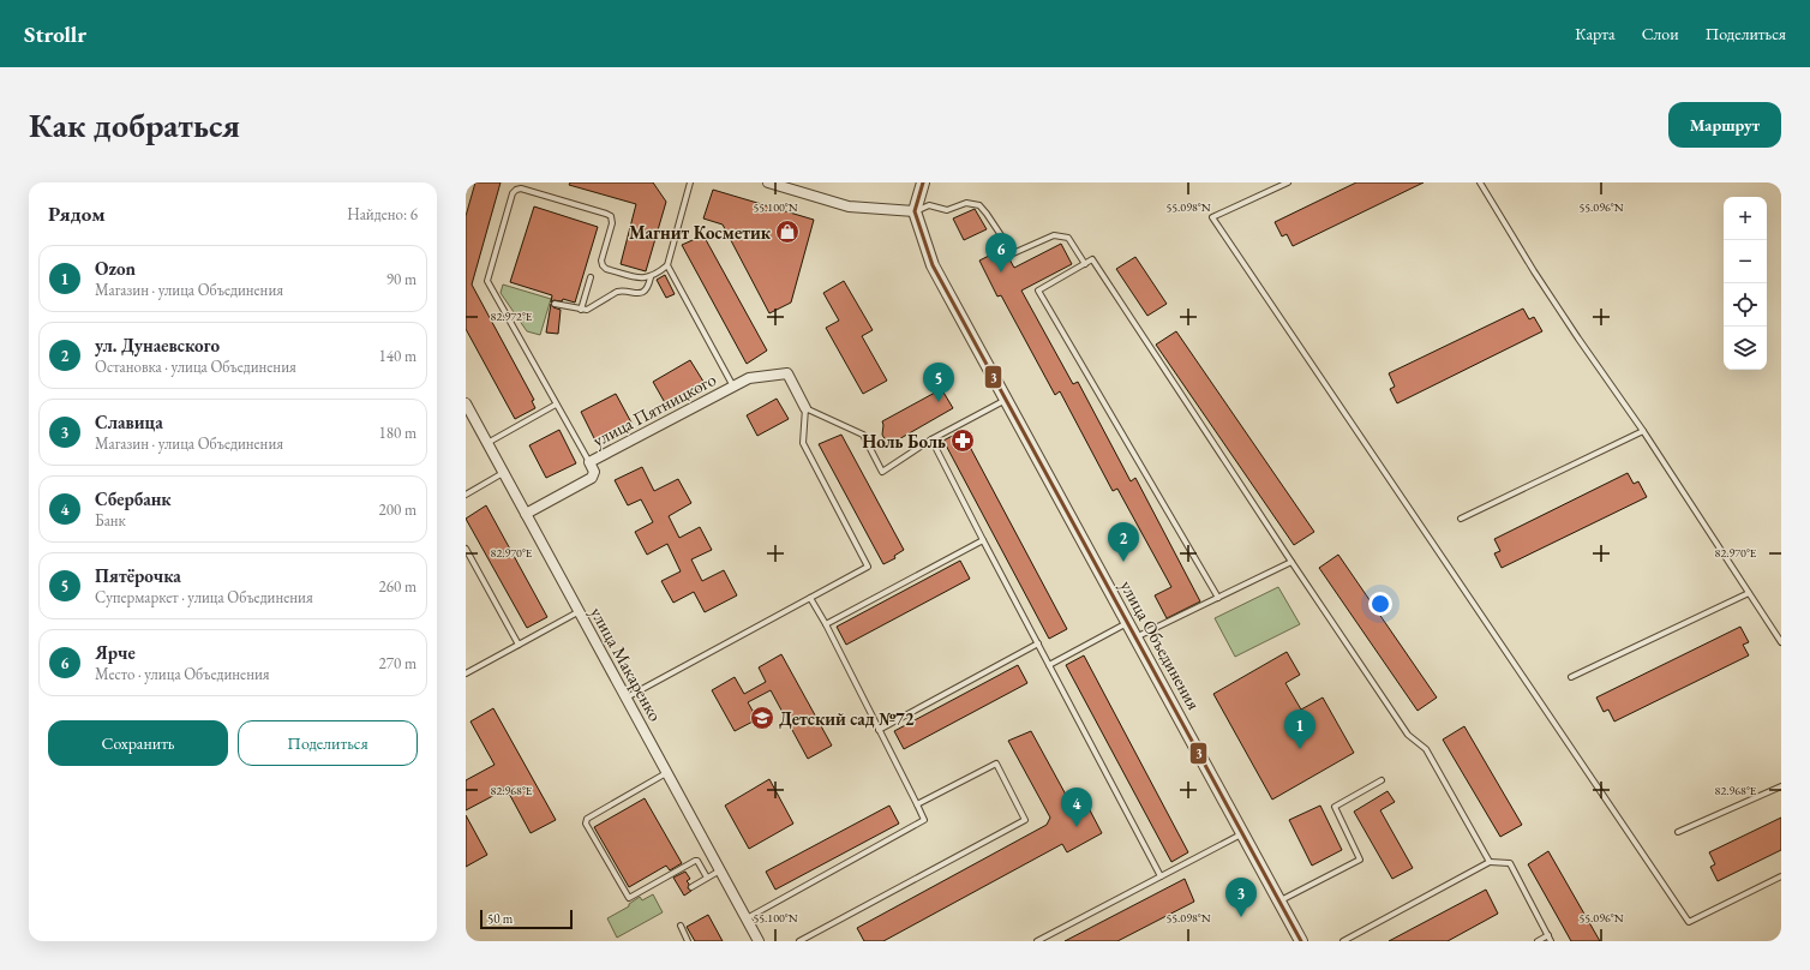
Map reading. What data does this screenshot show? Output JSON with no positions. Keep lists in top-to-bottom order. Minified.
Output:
{"streets":{"street":["улица Пятницкого","улица Объединения","улица Макаренко"]},"crossings":[["улица Пятницкого","улица Макаренко"]],"places":{"shop":["Магнит Косметик"],"pharmacy":["Ноль Боль"],"school or university":["Детский сад №72"]},"lines":["transit line 3"],"scale_bar":"50 m","page":{"header":"Strollr","nav":["Карта","Слои","Поделиться"],"buttons":["Маршрут",["Сохранить","Поделиться"]],"title":"Как добраться","heading":["Рядом","Найдено: 6"],"map_buttons":["+","−"],"pins":["6","5","2","1","4","3"],"list":[{"mark":"1","name":"Ozon","note":"Магазин · улица Объединения","value":"90 m"},{"mark":"2","name":"ул. Дунаевского","note":"Остановка · улица Объединения","value":"140 m"},{"mark":"3","name":"Славица","note":"Магазин · улица Объединения","value":"180 m"},{"mark":"4","name":"Сбербанк","note":"Банк","value":"200 m"},{"mark":"5","name":"Пятёрочка","note":"Супермаркет · улица Объединения","value":"260 m"},{"mark":"6","name":"Ярче","note":"Место · улица Объединения","value":"270 m"}],"scale":"50 m"},"coordinates":["55.100°N","55.098°N","55.096°N","82.972°E","82.970°E","82.968°E"]}
